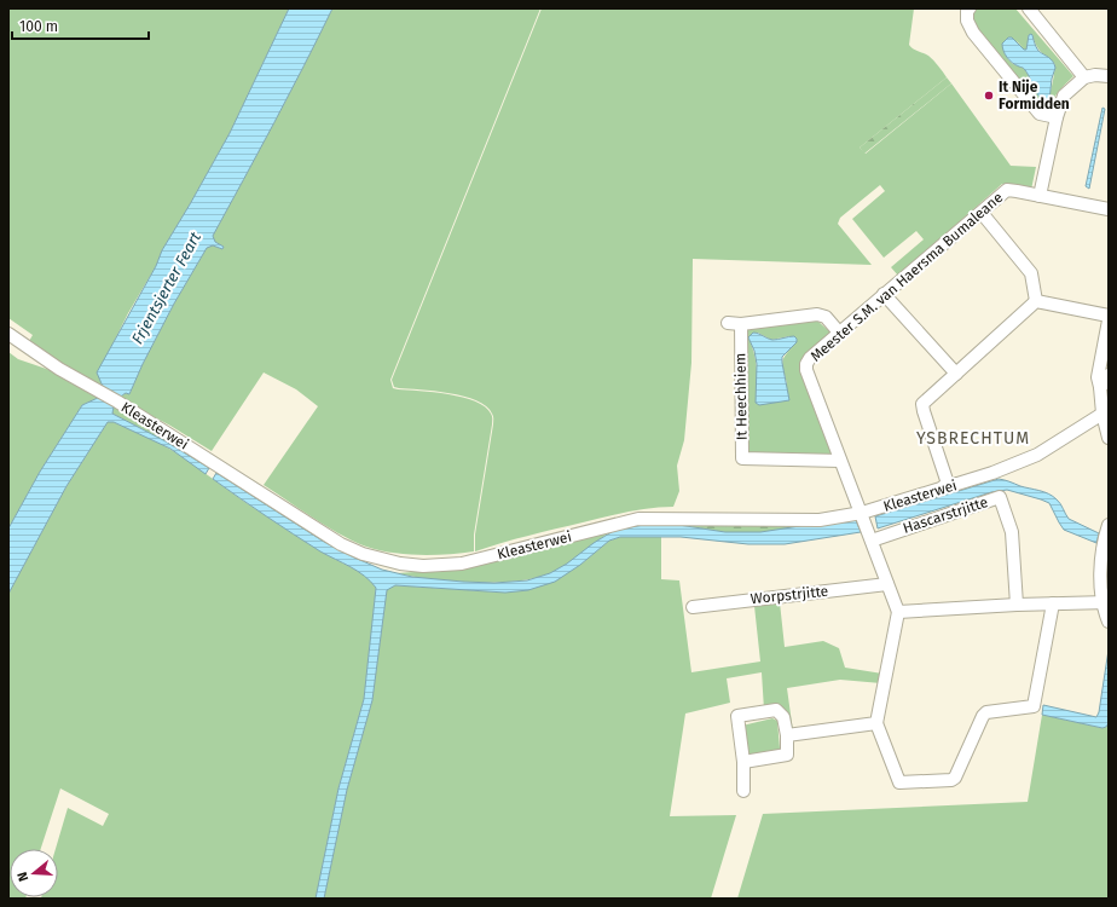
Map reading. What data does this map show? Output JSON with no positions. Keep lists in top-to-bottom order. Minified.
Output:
{"streets":{"street":["Meester S.M. van Haersma Bumaleane","It Heechhiem","Kleasterwei","Hascarstrjitte","Worpstrjitte"]},"crossings":[["Meester S.M. van Haersma Bumaleane","It Heechhiem"],["Meester S.M. van Haersma Bumaleane","Kleasterwei"]],"districts":["YSBRECHTUM"],"water":["Frjentsjerter Feart"],"places":["It Nije Formidden"],"scale_bar":"100 m","north":"left"}
